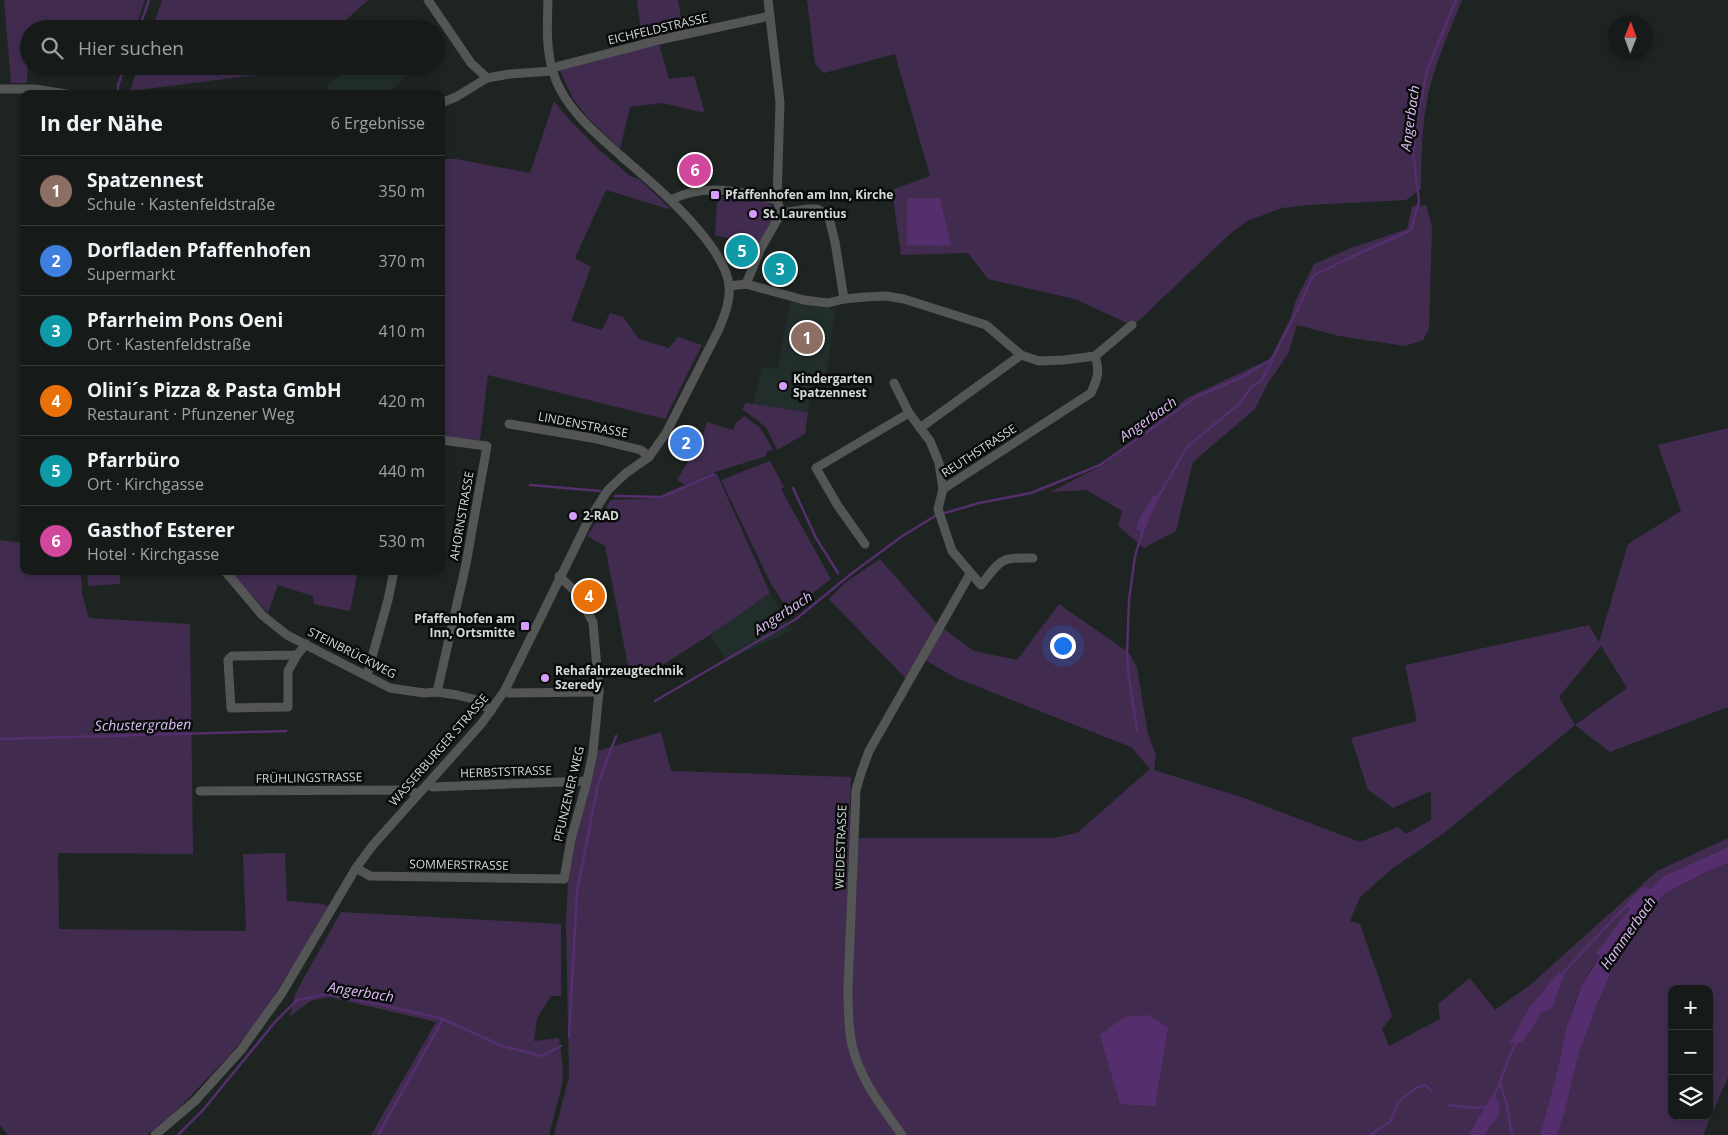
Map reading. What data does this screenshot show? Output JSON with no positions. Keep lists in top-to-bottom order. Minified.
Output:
{"streets":{"street":["EICHFELDSTRASSE","LINDENSTRASSE","REUTHSTRASSE","AHORNSTRASSE","STEINBRÜCKWEG","WASSERBURGER STRASSE","HERBSTSTRASSE","FRÜHLINGSTRASSE","PFUNZENER WEG","WEIDESTRASSE","SOMMERSTRASSE"]},"crossings":[["EICHFELDSTRASSE","WASSERBURGER STRASSE"],["LINDENSTRASSE","WASSERBURGER STRASSE"],["REUTHSTRASSE","WEIDESTRASSE"],["AHORNSTRASSE","STEINBRÜCKWEG"],["STEINBRÜCKWEG","WASSERBURGER STRASSE"],["WASSERBURGER STRASSE","HERBSTSTRASSE"],["WASSERBURGER STRASSE","FRÜHLINGSTRASSE"],["WASSERBURGER STRASSE","PFUNZENER WEG"],["WASSERBURGER STRASSE","SOMMERSTRASSE"],["HERBSTSTRASSE","PFUNZENER WEG"],["PFUNZENER WEG","SOMMERSTRASSE"]],"water":["Angerbach","Schustergraben","Hammerbach"],"places":{"transit":["Pfaffenhofen am Inn, Kirche","Pfaffenhofen am Inn, Ortsmitte"],"other":["St. Laurentius","Kindergarten Spatzennest","2-RAD","Rehafahrzeugtechnik Szeredy"]},"north":"top","page":{"search":"Hier suchen","heading":["In der Nähe","6 Ergebnisse"],"pins":["6","5","3","1","2","4"],"list":[{"mark":"1","name":"Spatzennest","note":"Schule · Kastenfeldstraße","value":"350 m"},{"mark":"2","name":"Dorfladen Pfaffenhofen","note":"Supermarkt","value":"370 m"},{"mark":"3","name":"Pfarrheim Pons Oeni","note":"Ort · Kastenfeldstraße","value":"410 m"},{"mark":"4","name":"Olini´s Pizza & Pasta GmbH","note":"Restaurant · Pfunzener Weg","value":"420 m"},{"mark":"5","name":"Pfarrbüro","note":"Ort · Kirchgasse","value":"440 m"},{"mark":"6","name":"Gasthof Esterer","note":"Hotel · Kirchgasse","value":"530 m"}],"map_buttons":["+","−"]}}
